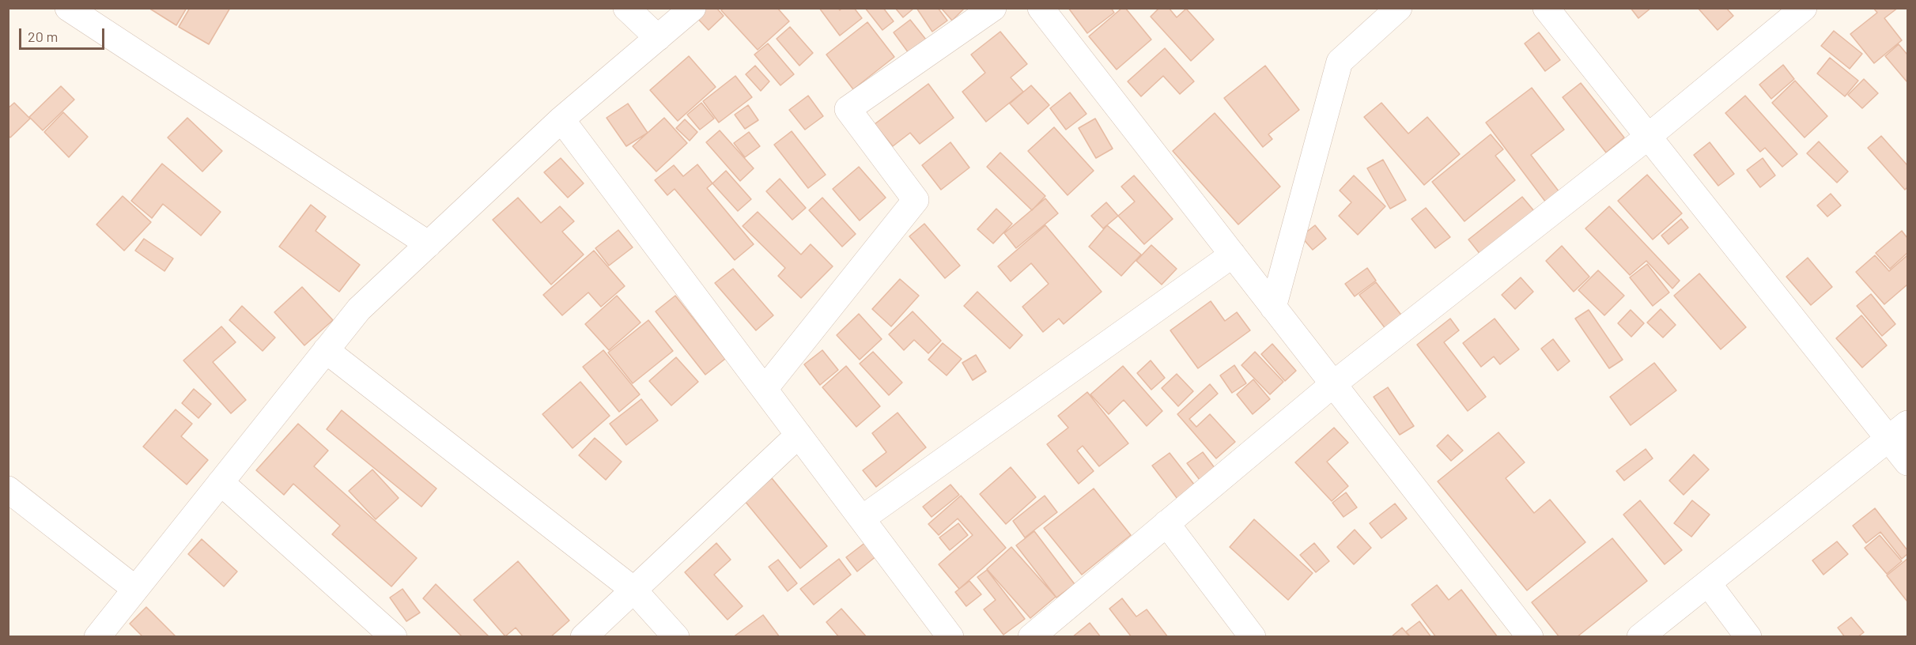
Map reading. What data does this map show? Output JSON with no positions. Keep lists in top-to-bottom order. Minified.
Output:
{"scale_bar":"20 m"}
